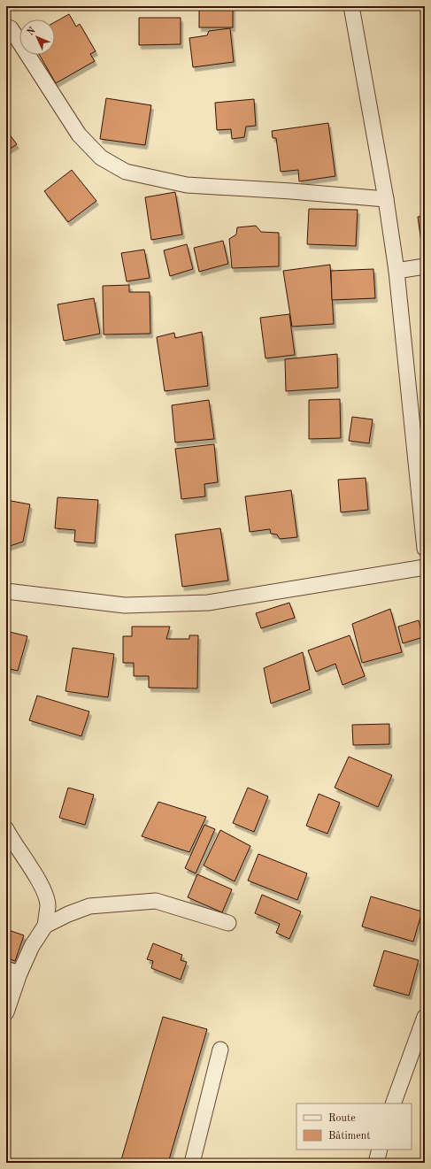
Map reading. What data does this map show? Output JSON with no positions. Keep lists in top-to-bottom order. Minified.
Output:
{"legend":["Route","Bâtiment"],"north":"top left"}
